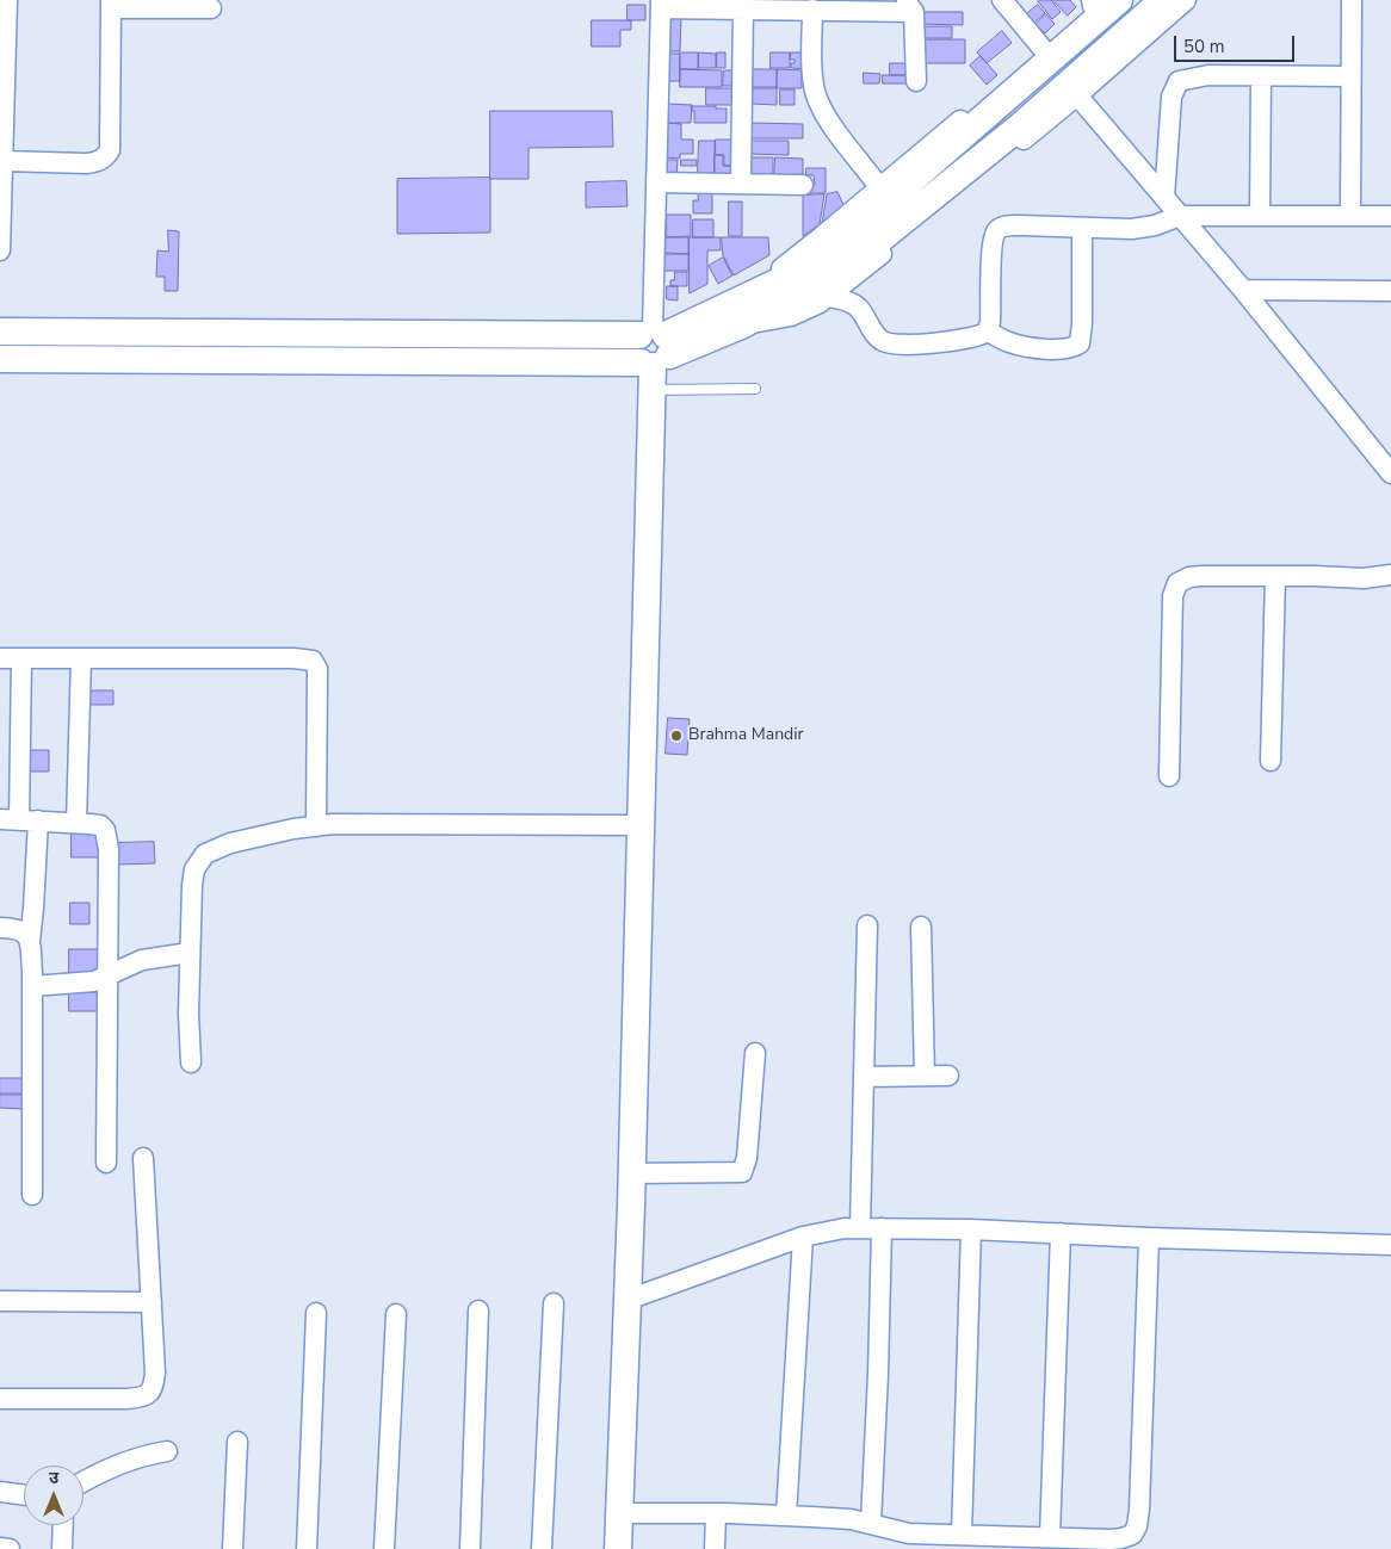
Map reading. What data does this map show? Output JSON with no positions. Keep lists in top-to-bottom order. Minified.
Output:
{"places":["Brahma Mandir"],"scale_bar":"50 m","north":"top"}
